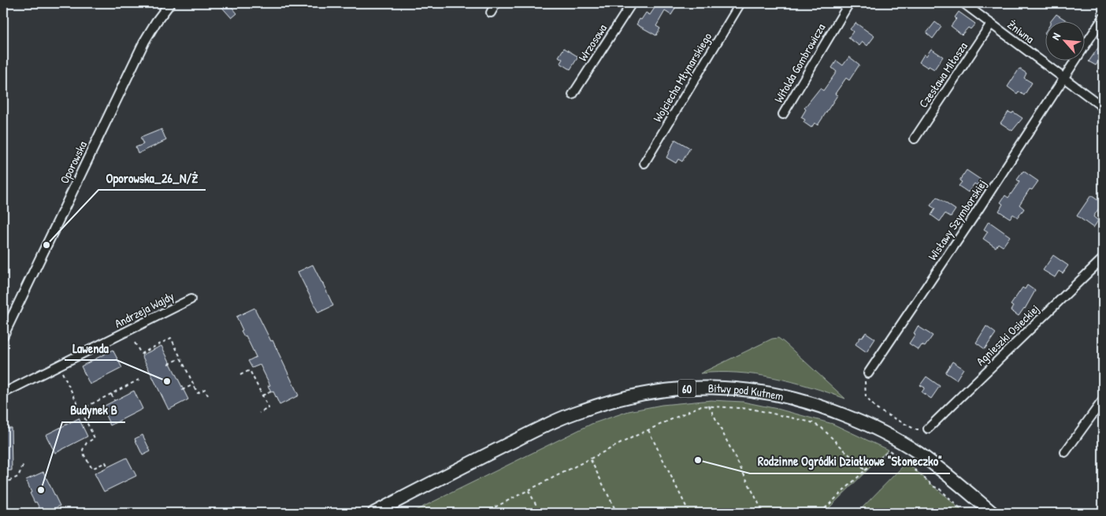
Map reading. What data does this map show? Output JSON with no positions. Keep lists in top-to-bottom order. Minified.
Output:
{"streets":{"main road":["60","Bitwy pod Kutnem"],"street":["Żniwna","Wrzosowa","Witolda Gombrowicza","Czesława Miłosza","Wojciecha Młynarskiego","Oporowska","Wisławy Szymborskiej","Andrzeja Wajdy","Agnieszki Osieckiej"]},"crossings":[["Żniwna","Czesława Miłosza"],["Żniwna","Wisławy Szymborskiej"]],"places":["Oporowska_26_N/Ż","Lawenda","Rodzinne Ogródki Działkowe \"Słoneczko\"","Budynek B"],"north":"top left"}
